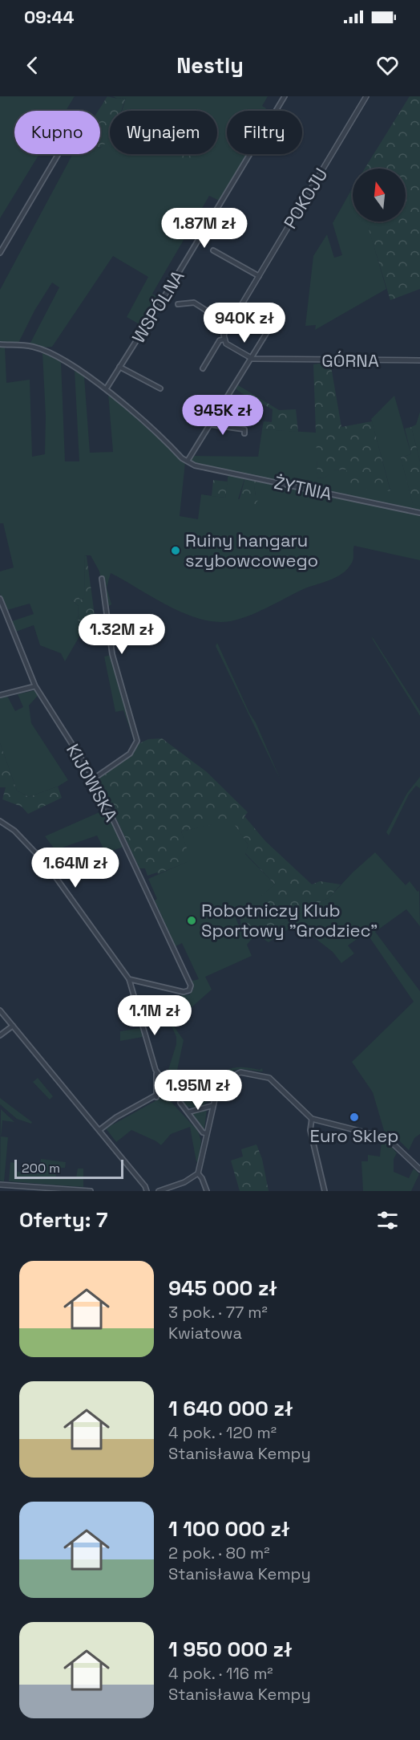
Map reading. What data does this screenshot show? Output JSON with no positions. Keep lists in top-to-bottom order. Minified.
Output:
{"streets":{"street":["POKOJU","WSPÓLNA","GÓRNA","ŻYTNIA","KIJOWSKA"]},"crossings":[["POKOJU","GÓRNA"],["WSPÓLNA","ŻYTNIA"]],"places":["Ruiny hangaru szybowcowego","Robotniczy Klub Sportowy \"Grodziec\"","Euro Sklep"],"scale_bar":"200 m","north":"top","page":{"status":"09:44","header":"Nestly","chip":["Kupno","Wynajem","Filtry"],"price":["1.87M zł","940K zł","945K zł","1.32M zł","1.64M zł","1.1M zł","1.95M zł"],"scale":"200 m","heading":"Oferty: 7","list":[{"name":"945 000 zł","note":"3 pok. · 77 m² · Kwiatowa"},{"name":"1 640 000 zł","note":"4 pok. · 120 m² · Stanisława Kempy"},{"name":"1 100 000 zł","note":"2 pok. · 80 m² · Stanisława Kempy"},{"name":"1 950 000 zł","note":"4 pok. · 116 m² · Stanisława Kempy"}]}}
